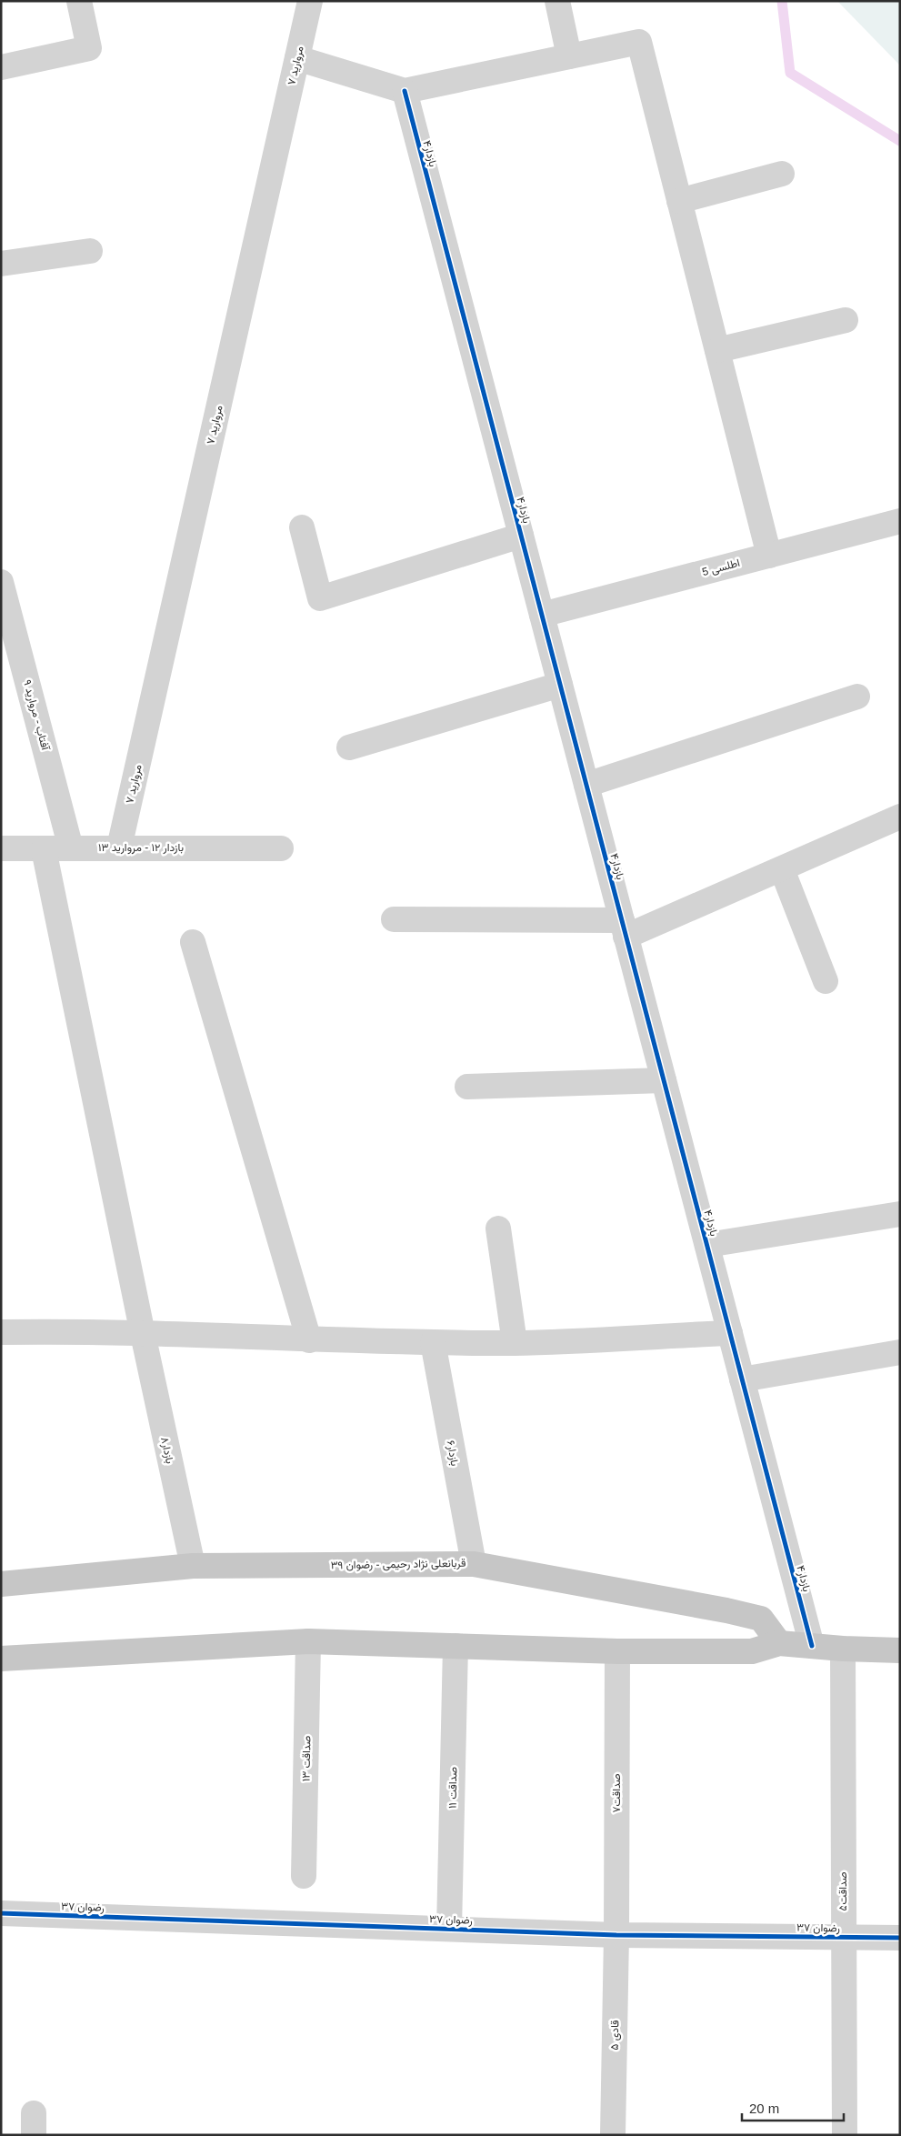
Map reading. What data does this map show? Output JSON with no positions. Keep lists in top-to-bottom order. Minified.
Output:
{"streets":{"main road":["قربانعلی نژاد رحیمی - رضوان ۳۹"],"street":["مروارید ۷","بازدار۴","اطلسی 5","آفتاب - مروارید ۹","بازدار ۱۲ - مروارید ۱۳","بازدار۸","بازدار۶","صداقت ۱۳","صداقت ۱۱","صداقت۷","صداقت۵","رضوان ۳۷","قادی ۵"]},"crossings":[["مروارید ۷","بازدار ۱۲ - مروارید ۱۳"],["بازدار۴","اطلسی 5"],["آفتاب - مروارید ۹","بازدار ۱۲ - مروارید ۱۳"],["بازدار ۱۲ - مروارید ۱۳","بازدار۸"],["بازدار۸","قربانعلی نژاد رحیمی - رضوان ۳۹"],["بازدار۶","قربانعلی نژاد رحیمی - رضوان ۳۹"],["صداقت ۱۱","رضوان ۳۷"],["صداقت۷","رضوان ۳۷"],["صداقت۷","قادی ۵"],["صداقت۵","رضوان ۳۷"],["رضوان ۳۷","قادی ۵"]],"scale_bar":"20 m"}
